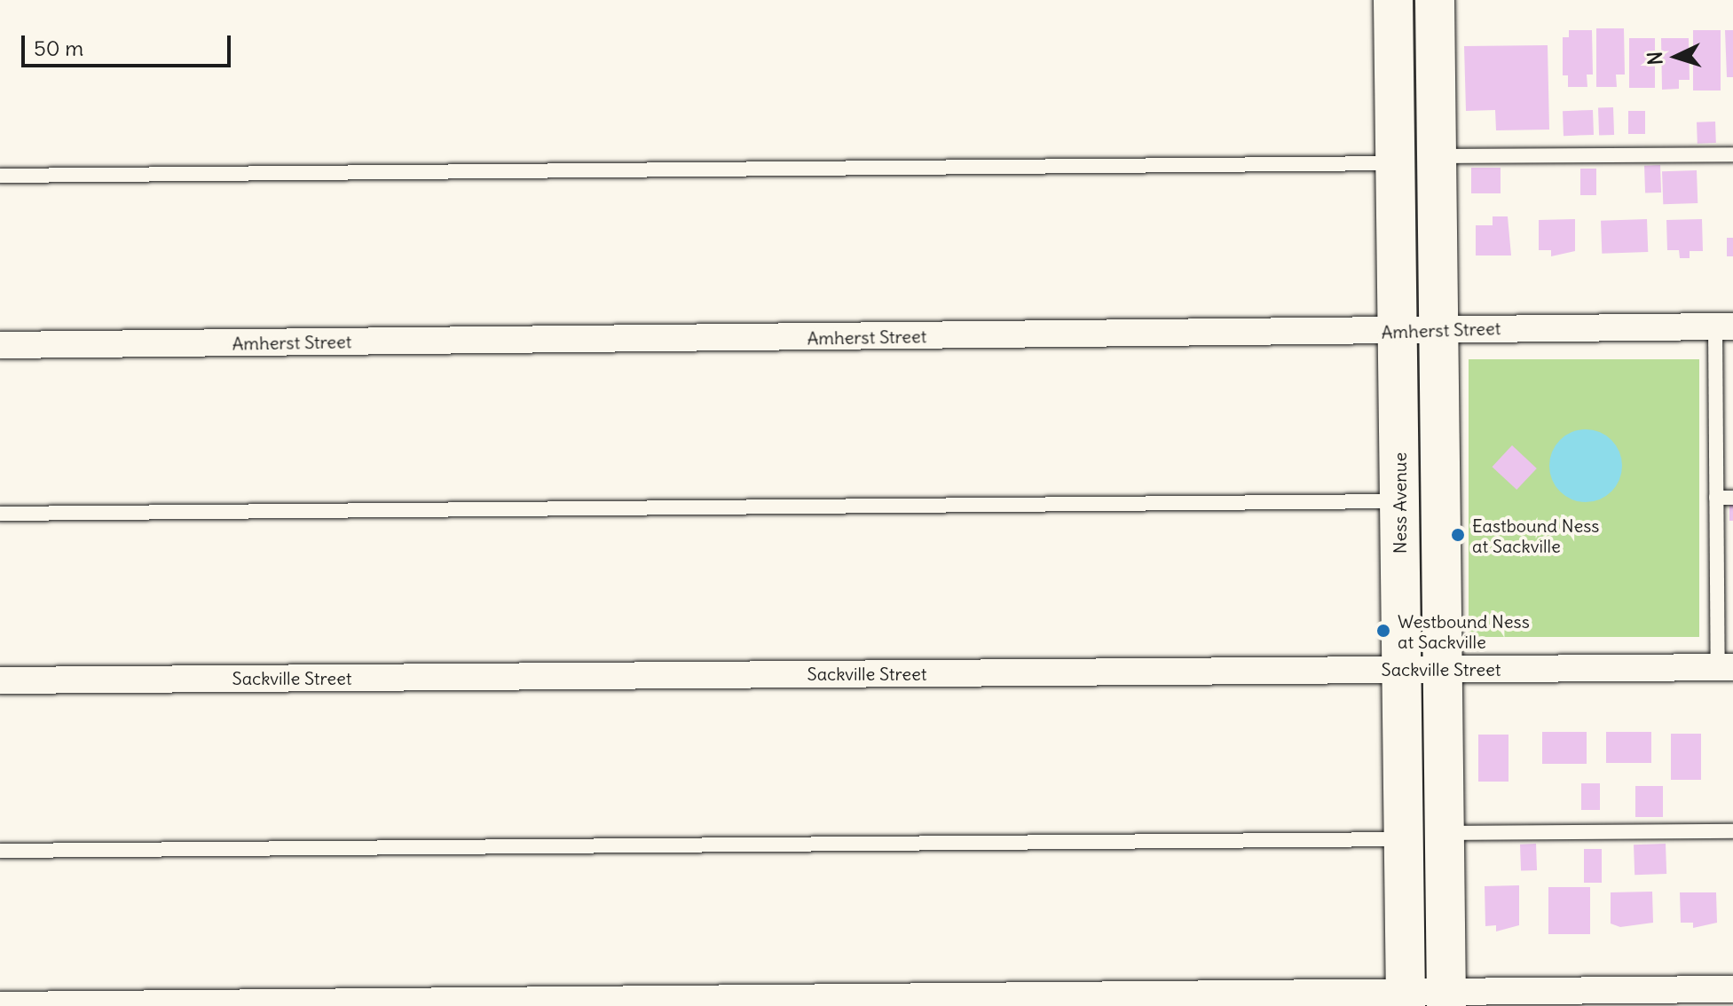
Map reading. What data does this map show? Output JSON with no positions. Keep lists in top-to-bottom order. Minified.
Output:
{"streets":{"main road":["Ness Avenue"],"street":["Amherst Street","Sackville Street"]},"crossings":[["Amherst Street","Ness Avenue"],["Ness Avenue","Sackville Street"]],"places":["Eastbound Ness at Sackville","Westbound Ness at Sackville"],"scale_bar":"50 m","north":"left"}
